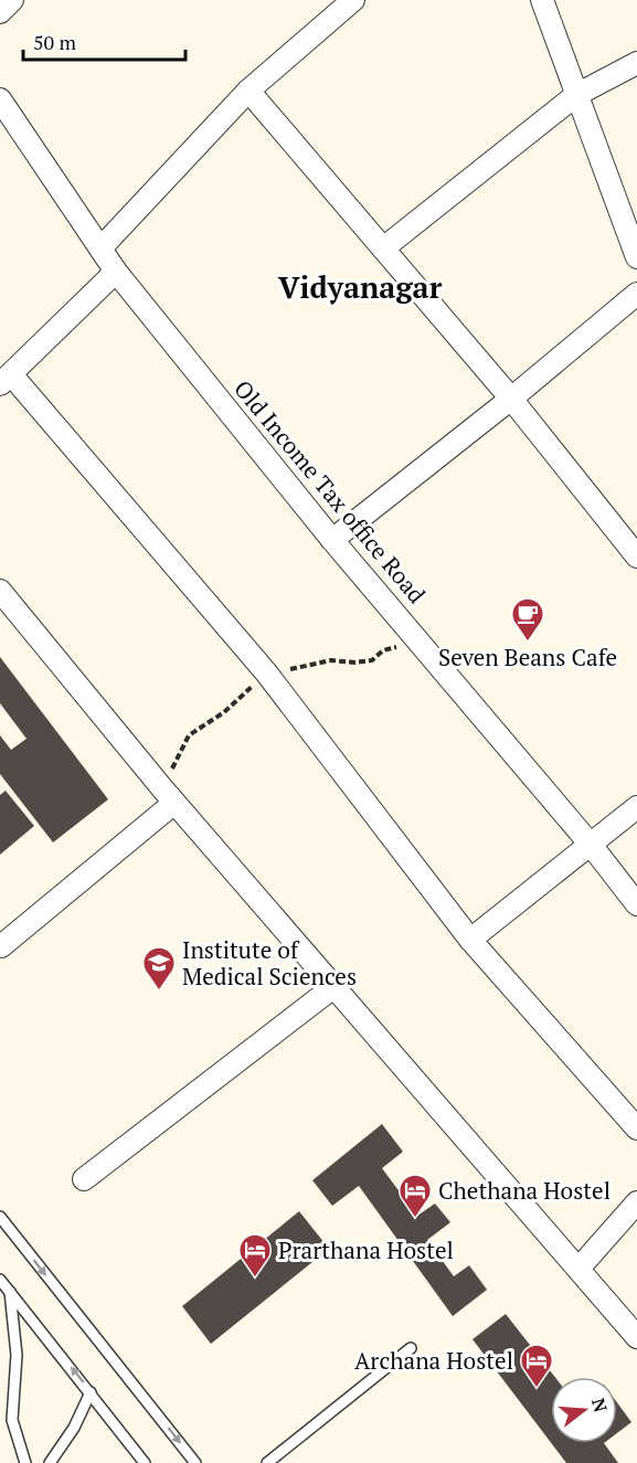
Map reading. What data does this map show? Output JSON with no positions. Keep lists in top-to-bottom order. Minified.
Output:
{"streets":{"street":["Old Income Tax office Road"]},"districts":["Vidyanagar"],"places":{"cafe":["Seven Beans Cafe"],"school or university":["Institute of Medical Sciences"],"hotel":["Chethana Hostel","Prarthana Hostel","Archana Hostel"]},"scale_bar":"50 m","north":"right"}
